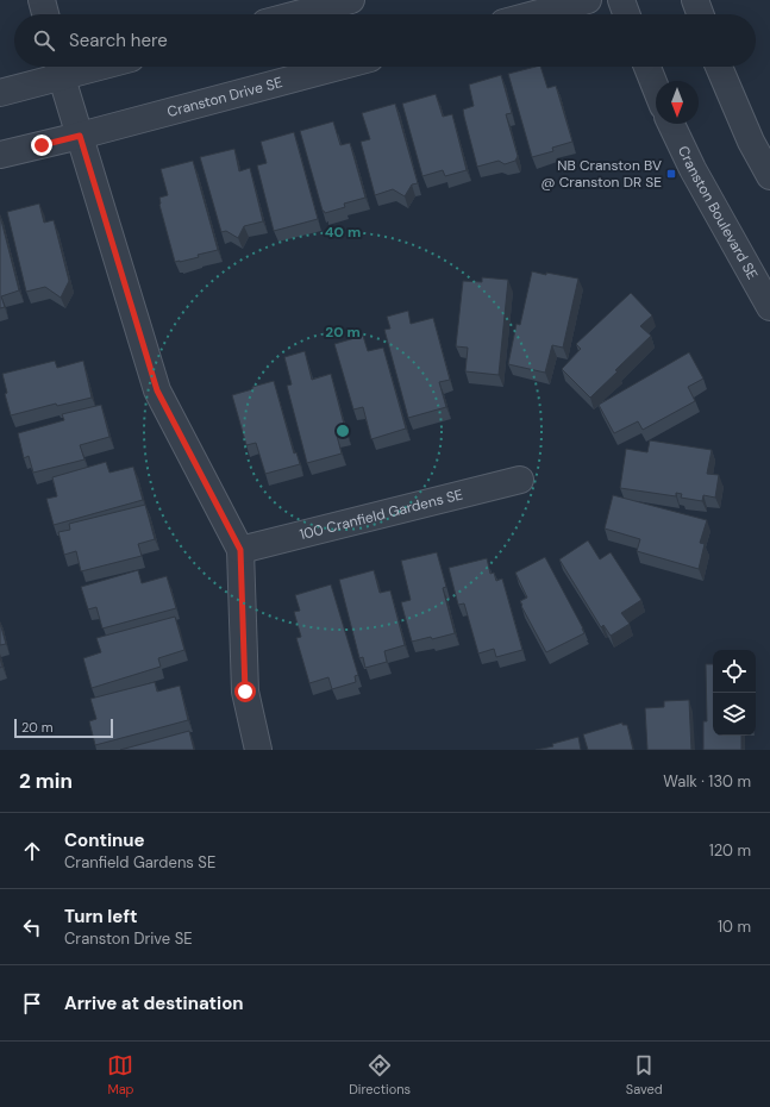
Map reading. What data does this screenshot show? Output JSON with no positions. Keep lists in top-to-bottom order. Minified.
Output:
{"streets":{"street":["Cranston Drive SE","Cranston Boulevard SE","100 Cranfield Gardens SE"]},"places":{"transit":["NB Cranston BV @ Cranston DR SE"]},"scale_bar":"20 m","north":"bottom","page":{"search":"Search here","scale":"20 m","heading":["2 min","Walk · 130 m"],"list":[["Continue","Cranfield Gardens SE","120 m"],["Turn left","Cranston Drive SE","10 m"],"Arrive at destination"],"nav":["Map","Directions","Saved"]},"rings":["40 m","20 m"]}
